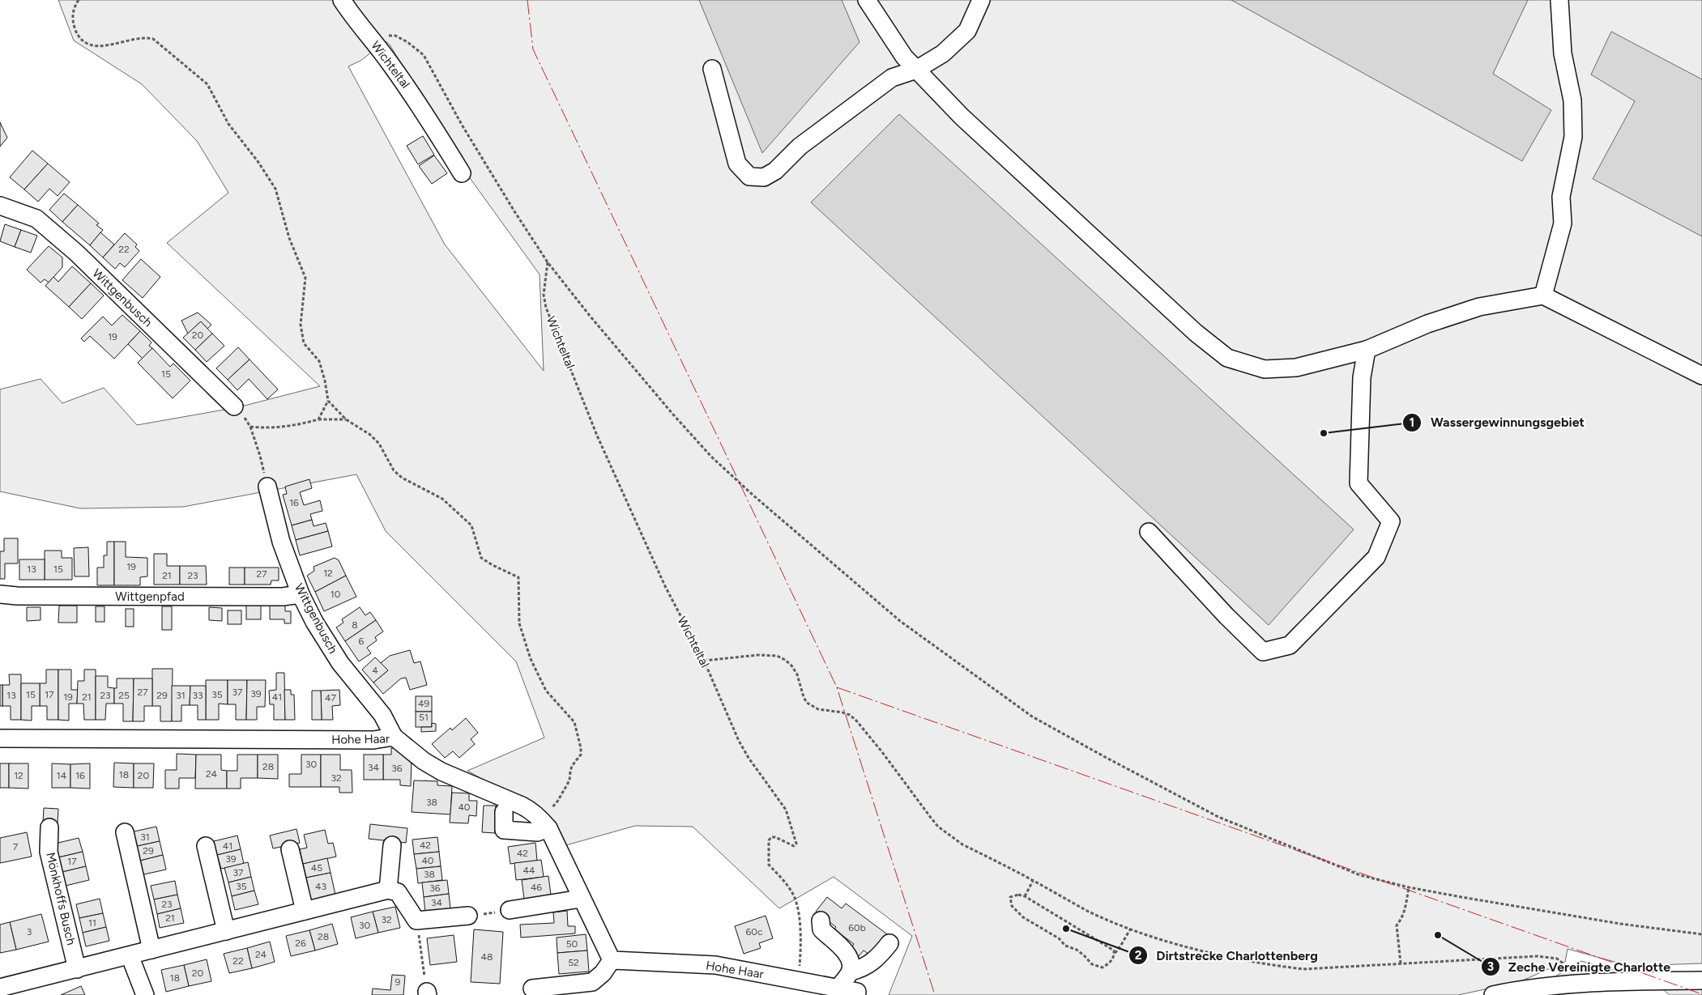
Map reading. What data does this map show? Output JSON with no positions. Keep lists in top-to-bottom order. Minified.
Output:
{"streets":{"street":["Wichteltal","Wittgenbusch","Wittgenpfad","Hohe Haar","Mönkhoffs Busch"]},"crossings":[["Wichteltal","Hohe Haar"],["Wittgenbusch","Wittgenpfad"],["Wittgenbusch","Hohe Haar"]],"places":["Wassergewinnungsgebiet","Dirtstrecke Charlottenberg","Zeche Vereinigte Charlotte"],"house_numbers":["22","20","19","15","16","19","13","15","12","27","21","23","10","8","6","4","27","37","39","15","17","35","13","23","25","29","31","33","19","21","41","47","49","51","30","28","34","36","24","18","12","14","16","20","32","38","40","31","42","41","7","29","42","39","40","17","45","44","37","38","35","43","46","36","34","23","21","32","11","30","60b","3","60c","28","26","50","24","48","22","52","20","18","9"]}
